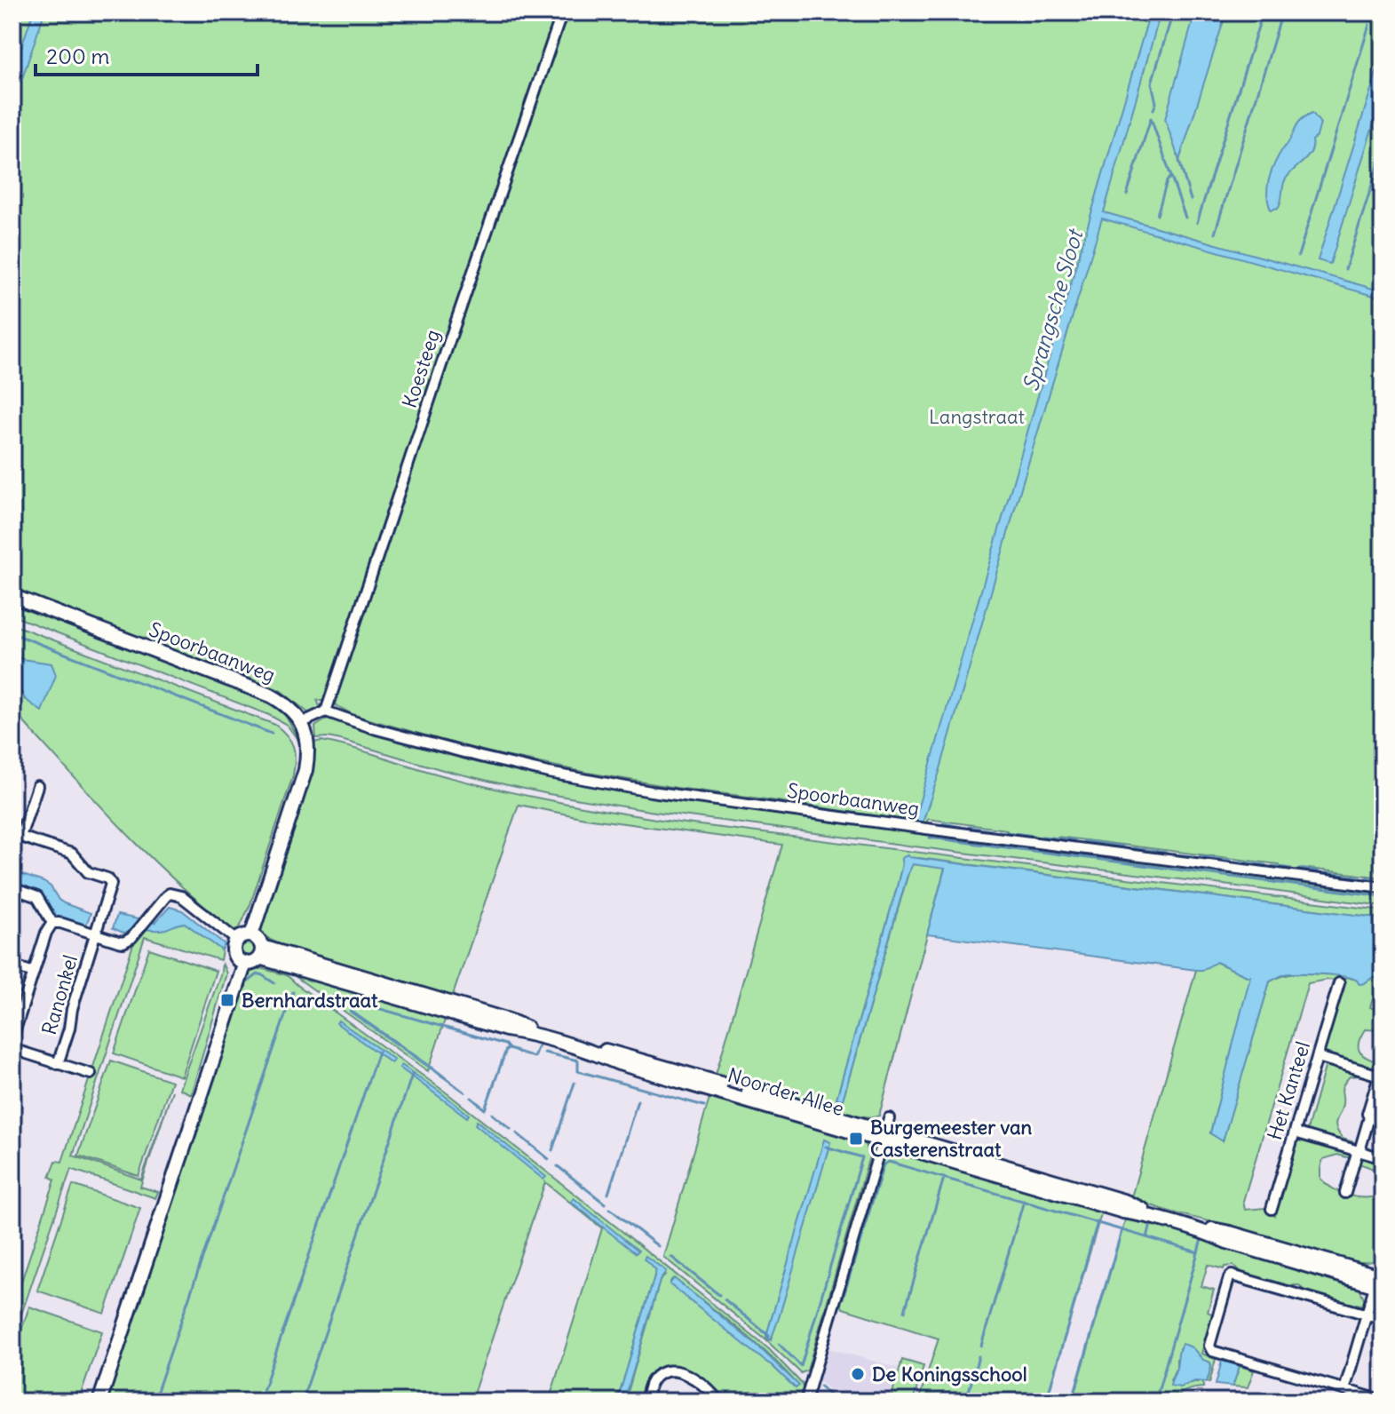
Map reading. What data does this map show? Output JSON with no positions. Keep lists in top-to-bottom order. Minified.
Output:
{"streets":{"street":["Koesteeg","Spoorbaanweg","Ranonkel","Het Kanteel","Noorder Allee"]},"crossings":[["Koesteeg","Spoorbaanweg"]],"water":["Sprangsche Sloot"],"parks":["Langstraat"],"places":{"transit":["Bernhardstraat","Burgemeester van Casterenstraat"],"other":["De Koningsschool"]},"scale_bar":"200 m"}
